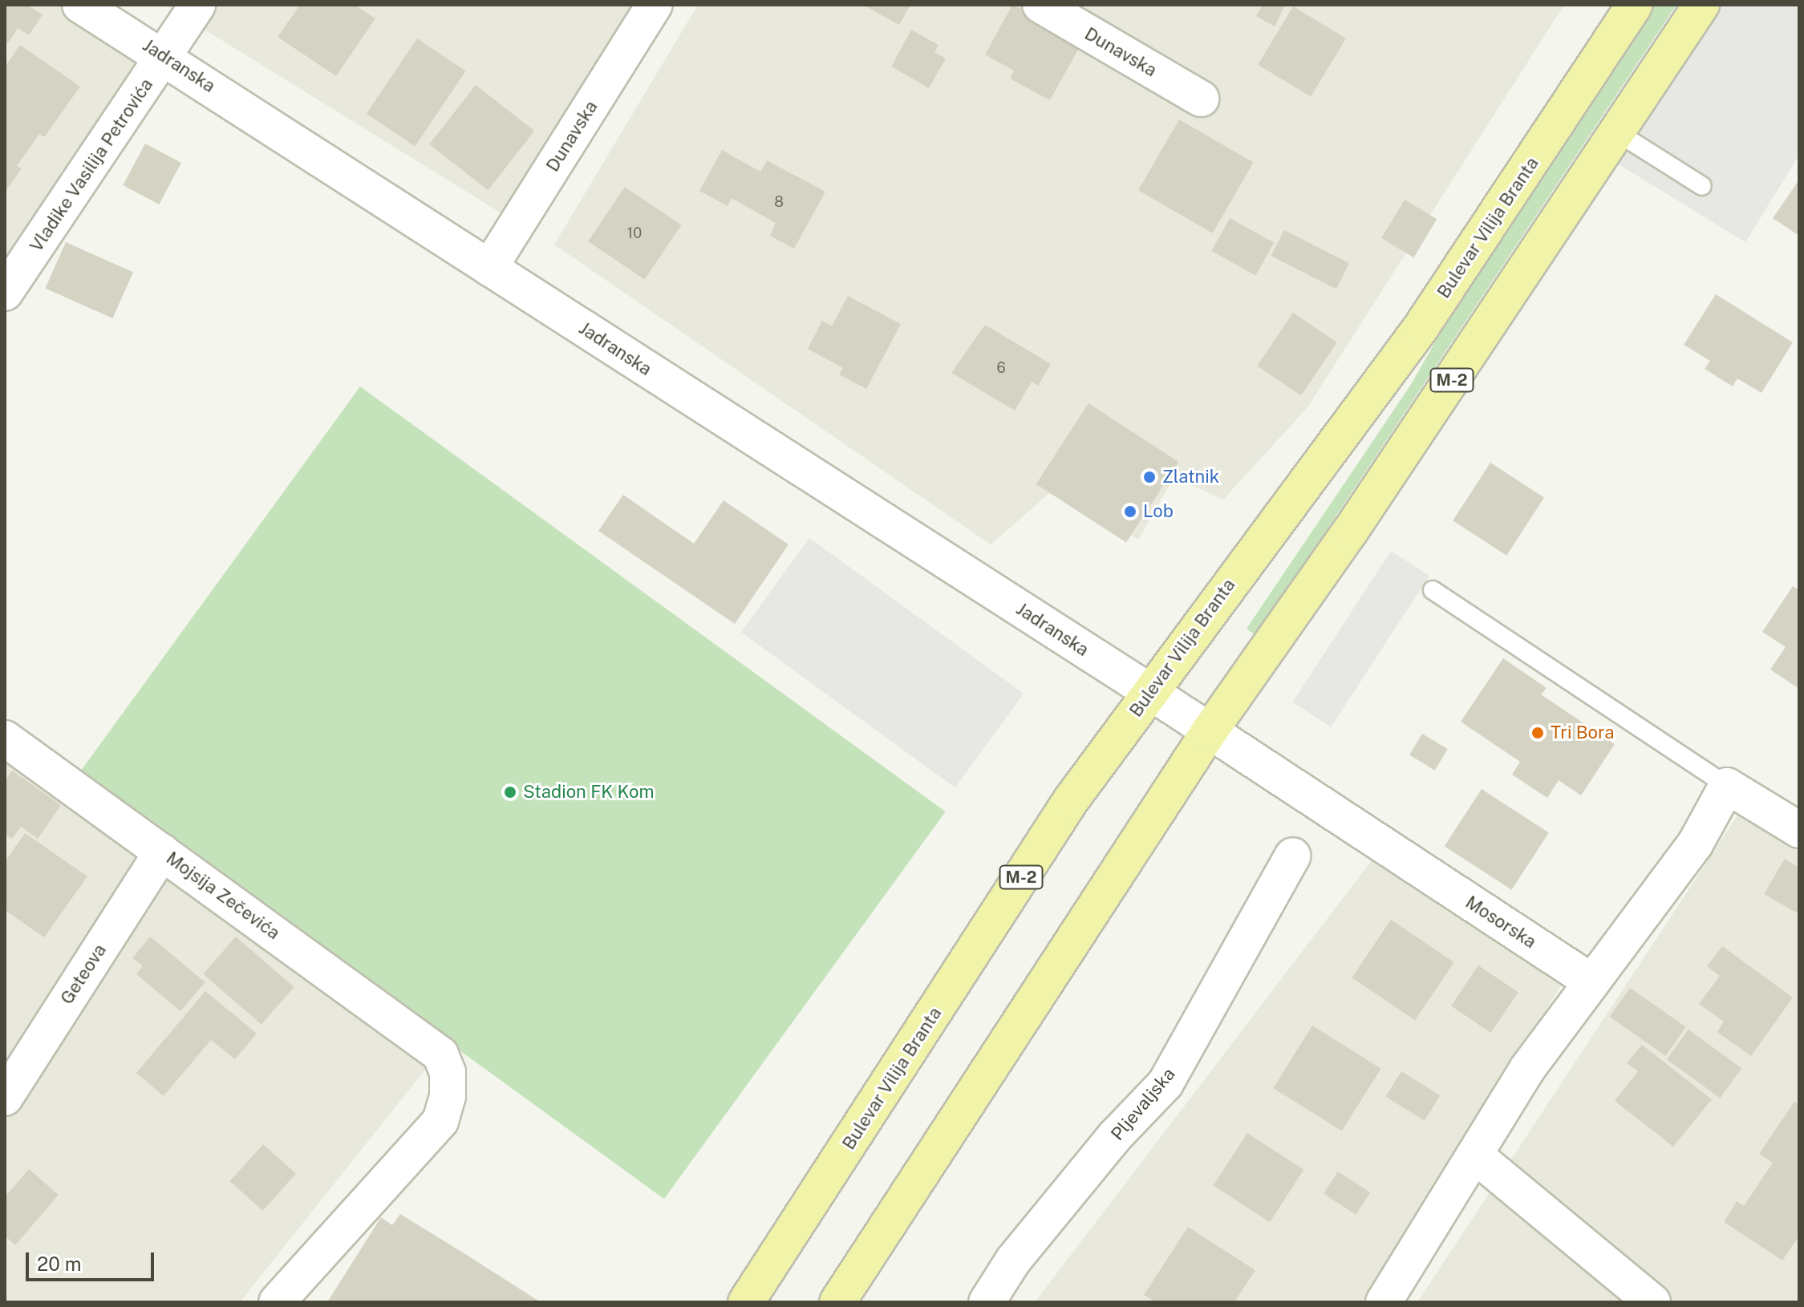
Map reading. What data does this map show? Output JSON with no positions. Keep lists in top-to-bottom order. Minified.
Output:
{"streets":{"main road":["Bulevar Vilija Branta","M-2"],"street":["Dunavska","Jadranska","Vladike Vasilija Petrovića","Mojsija Zečevića","Mosorska","Geteova","Pljevaljska"]},"crossings":[["Dunavska","Jadranska"],["Jadranska","Vladike Vasilija Petrovića"],["Jadranska","Bulevar Vilija Branta"],["Jadranska","M-2"],["Jadranska","Mosorska"],["M-2","Mosorska"],["Mojsija Zečevića","Geteova"]],"places":["Zlatnik","Lob","Tri Bora","Stadion FK Kom"],"house_numbers":["8","10","6"],"scale_bar":"20 m"}
